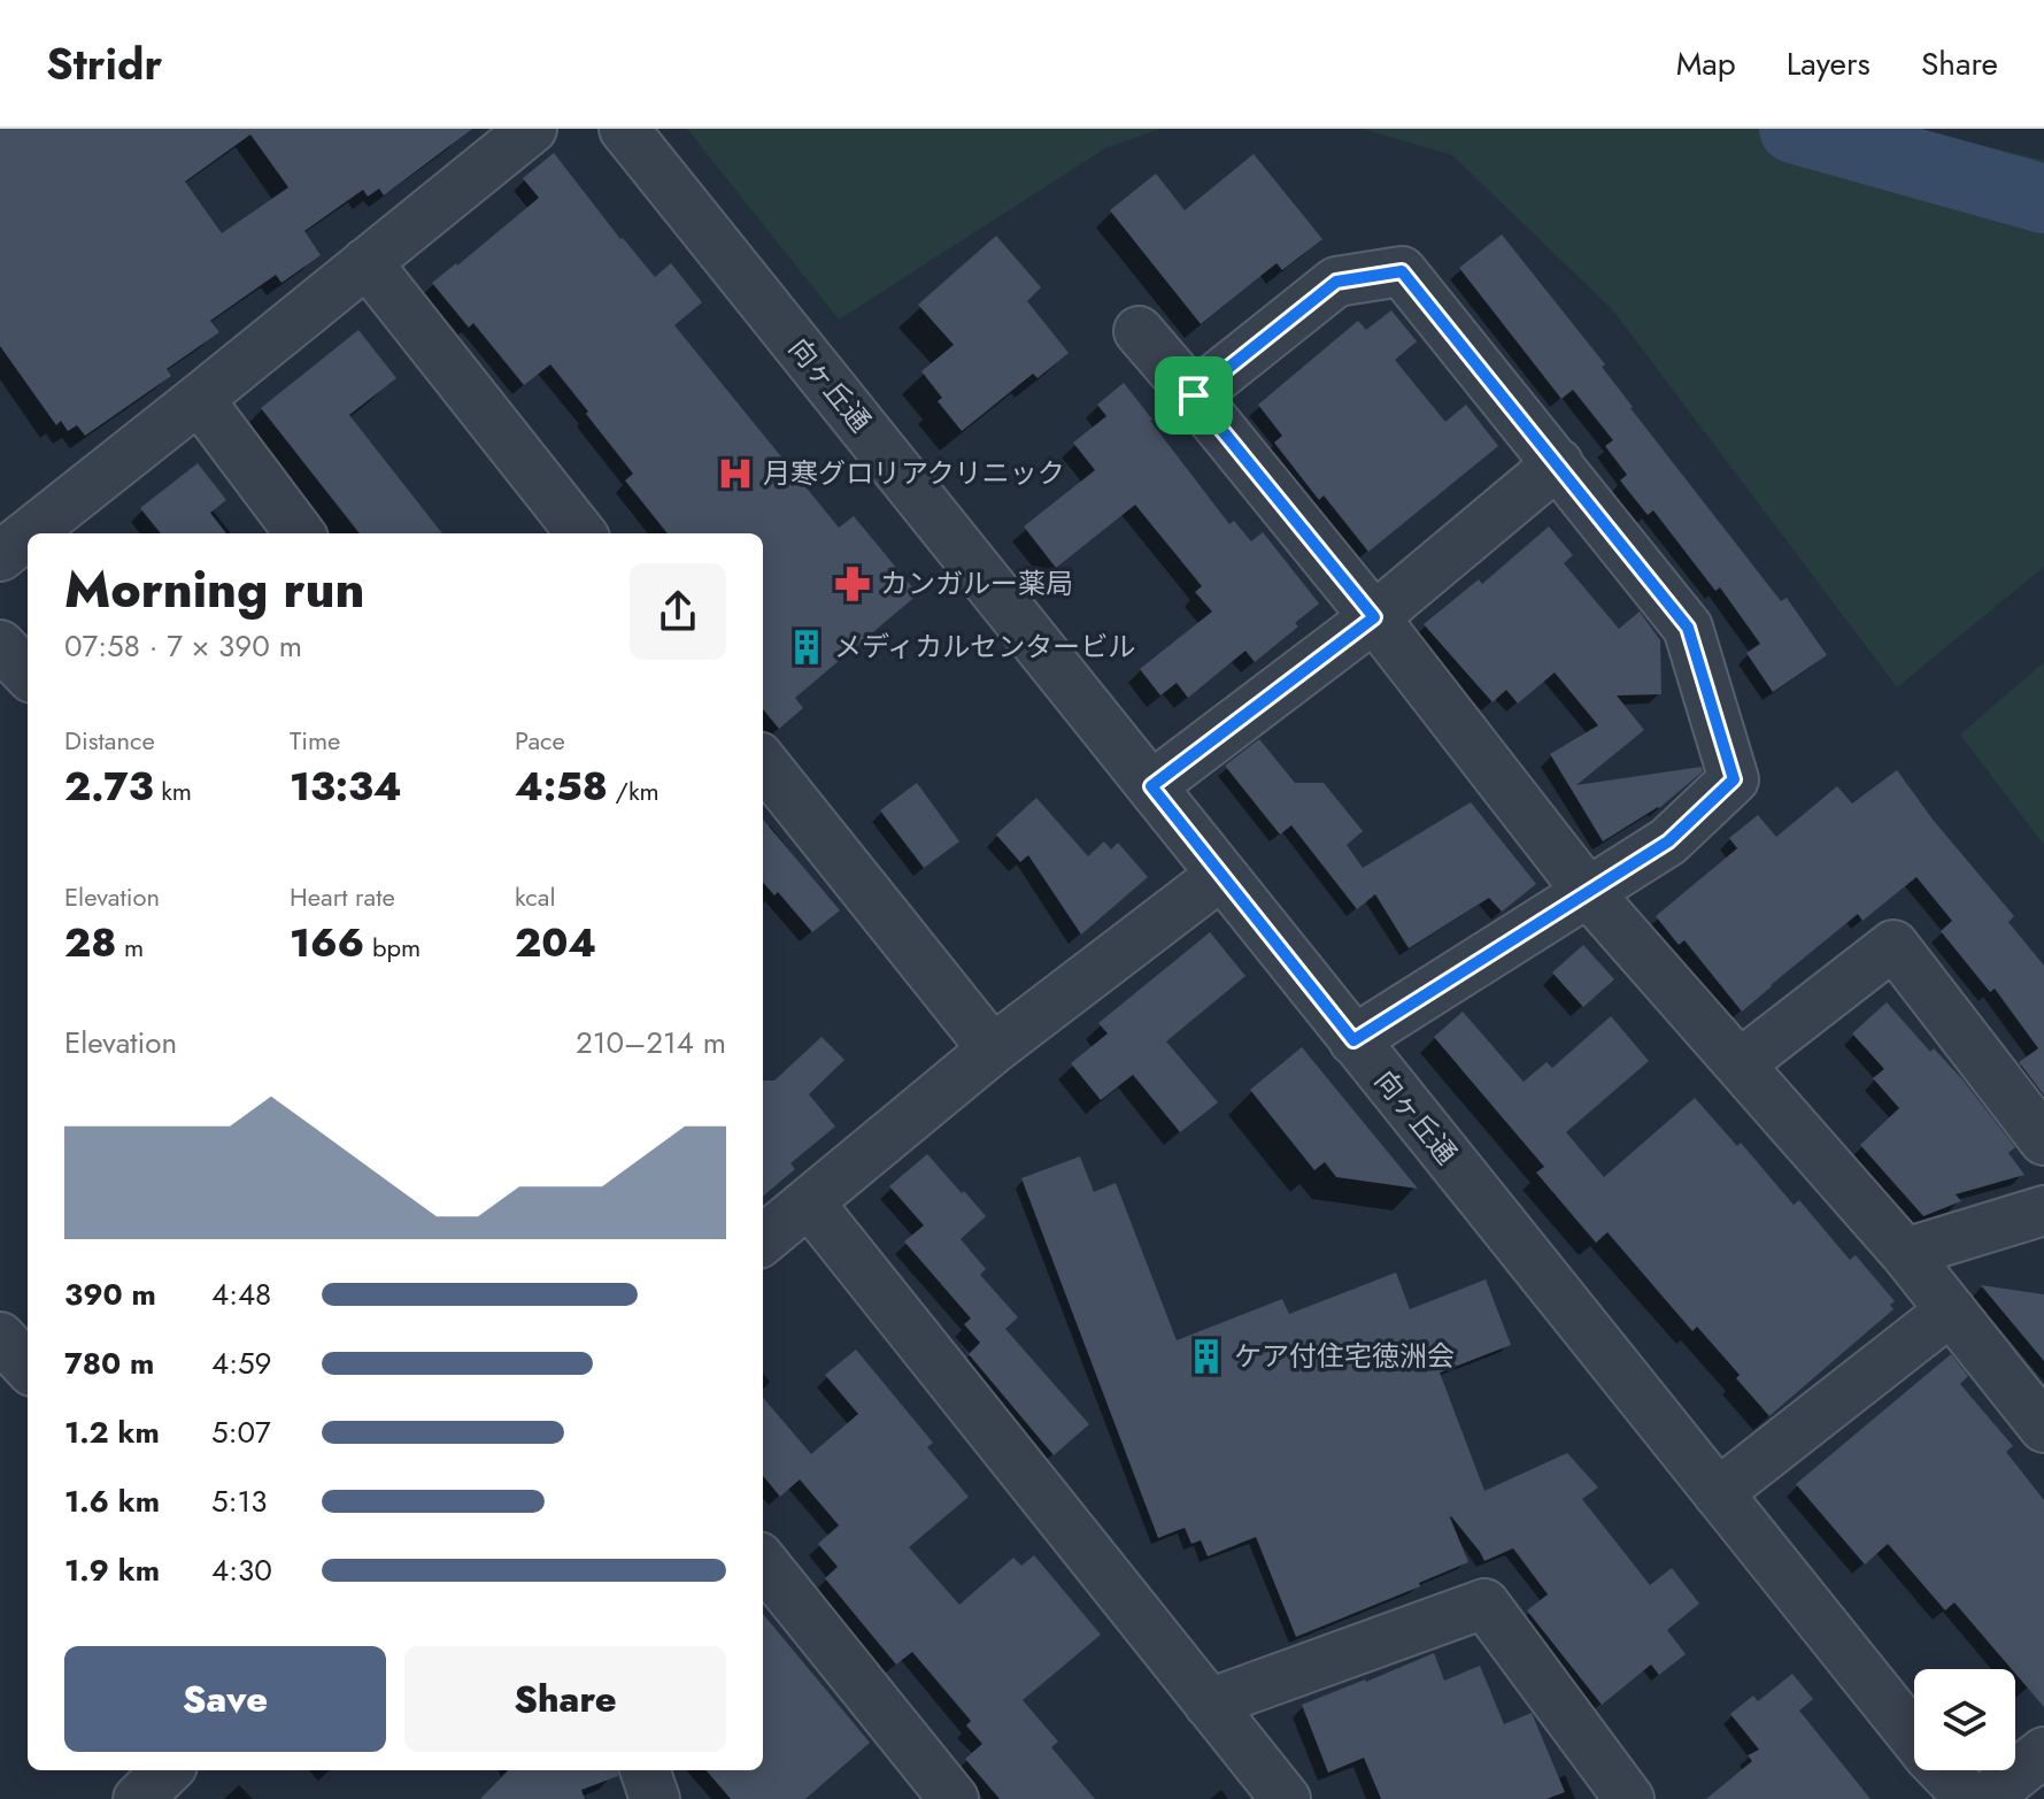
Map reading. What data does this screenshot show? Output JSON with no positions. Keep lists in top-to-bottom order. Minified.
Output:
{"streets":{"street":["向ヶ丘通"]},"places":{"hospital":["月寒グロリアクリニック"],"pharmacy":["カンガルー薬局"],"building":["メディカルセンタービル","ケア付住宅徳洲会"]},"page":{"header":"Stridr","nav":["Map","Layers","Share"],"heading":["Morning run","07:58 · 7 × 390 m"],"stats":[["Distance","2.73 km"],["Time","13:34"],["Pace","4:58 /km"],["Elevation","28 m"],["Heart rate","166 bpm"],["kcal","204"]],"chart":["Elevation","210–214 m"],"list":[{"name":"390 m","note":"4:48"},{"name":"780 m","note":"4:59"},{"name":"1.2 km","note":"5:07"},{"name":"1.6 km","note":"5:13"},{"name":"1.9 km","note":"4:30"}],"buttons":["Save","Share"]}}
